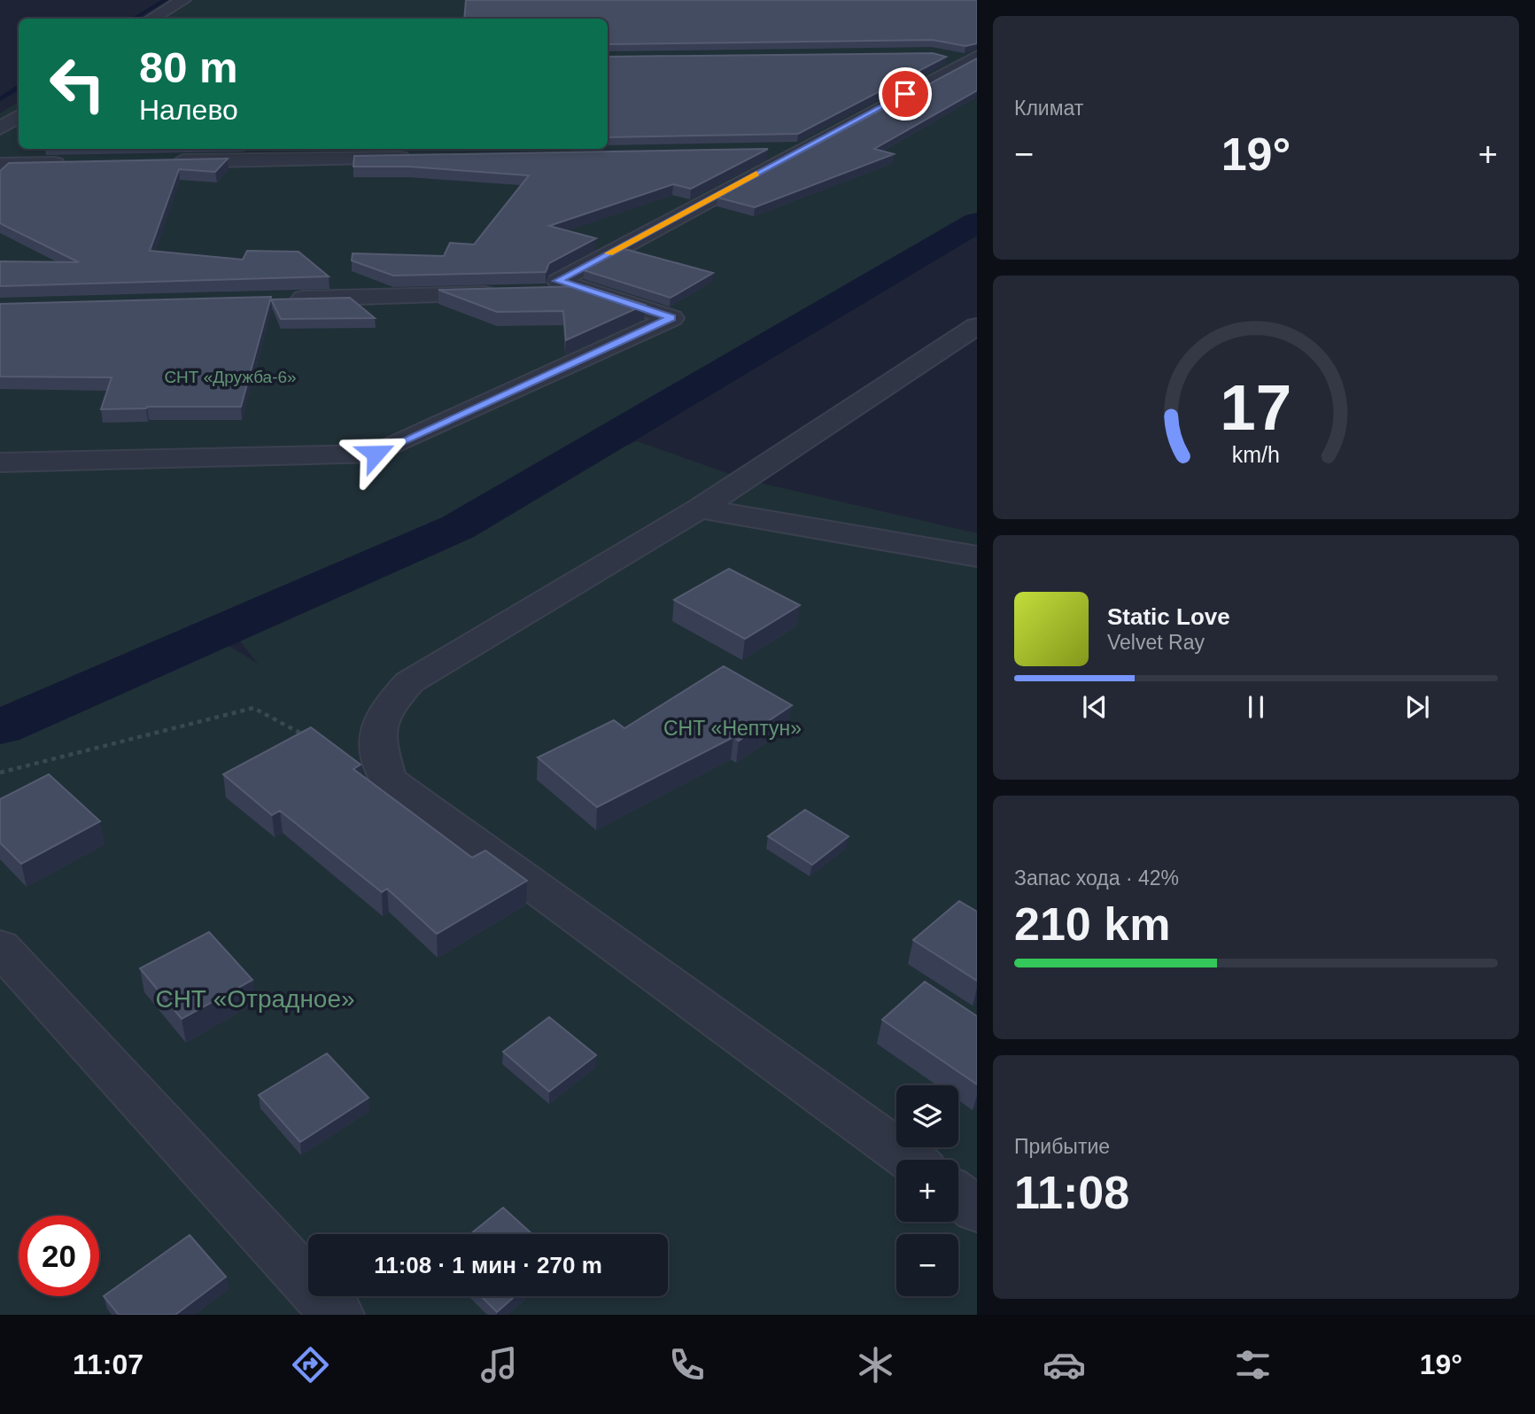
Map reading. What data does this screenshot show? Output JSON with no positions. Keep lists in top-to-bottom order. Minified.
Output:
{"parks":["СНТ «Дружба-6»","СНТ «Нептун»","СНТ «Отрадное»"],"page":{"tile":["Климат",["Запас хода · 42%","210 km"],["Прибытие","11:08"]],"turn":["80 m","Налево"],"heat":["−","19°","+"],"song":["Static Love","Velvet Ray"],"map_buttons":["+","−"],"limit":"20","trip":"11:08 · 1 мин · 270 m","tabs":["11:07","19°"],"gauge":["17","km/h"]}}
